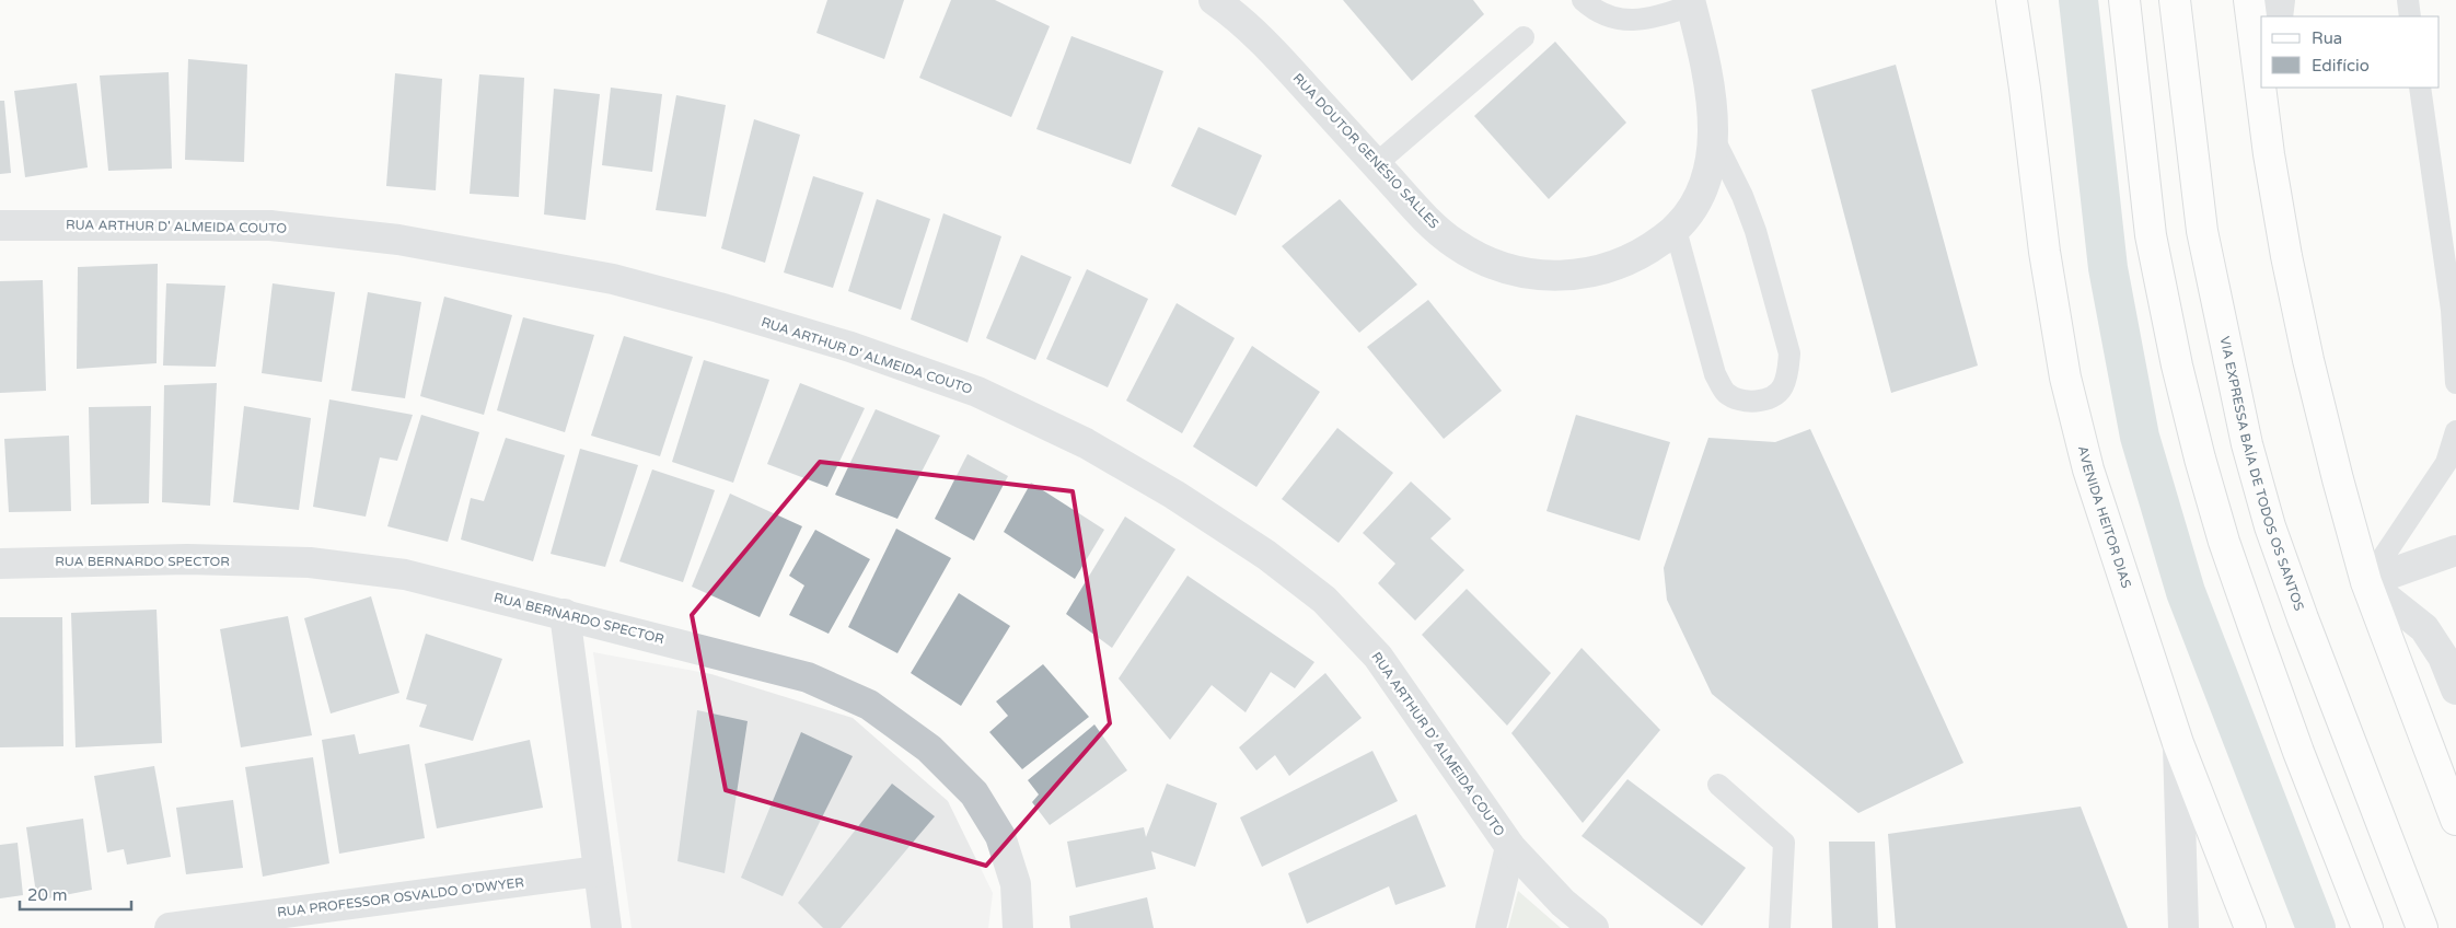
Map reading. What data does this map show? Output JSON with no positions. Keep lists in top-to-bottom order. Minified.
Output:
{"streets":{"main road":["VIA EXPRESSA BAÍA DE TODOS OS SANTOS","AVENIDA HEITOR DIAS"],"street":["RUA DOUTOR GENÉSIO SALLES","RUA ARTHUR D' ALMEIDA COUTO","RUA BERNARDO SPECTOR","RUA PROFESSOR OSVALDO O'DWYER"]},"legend":["Rua","Edifício"],"scale_bar":"20 m"}
